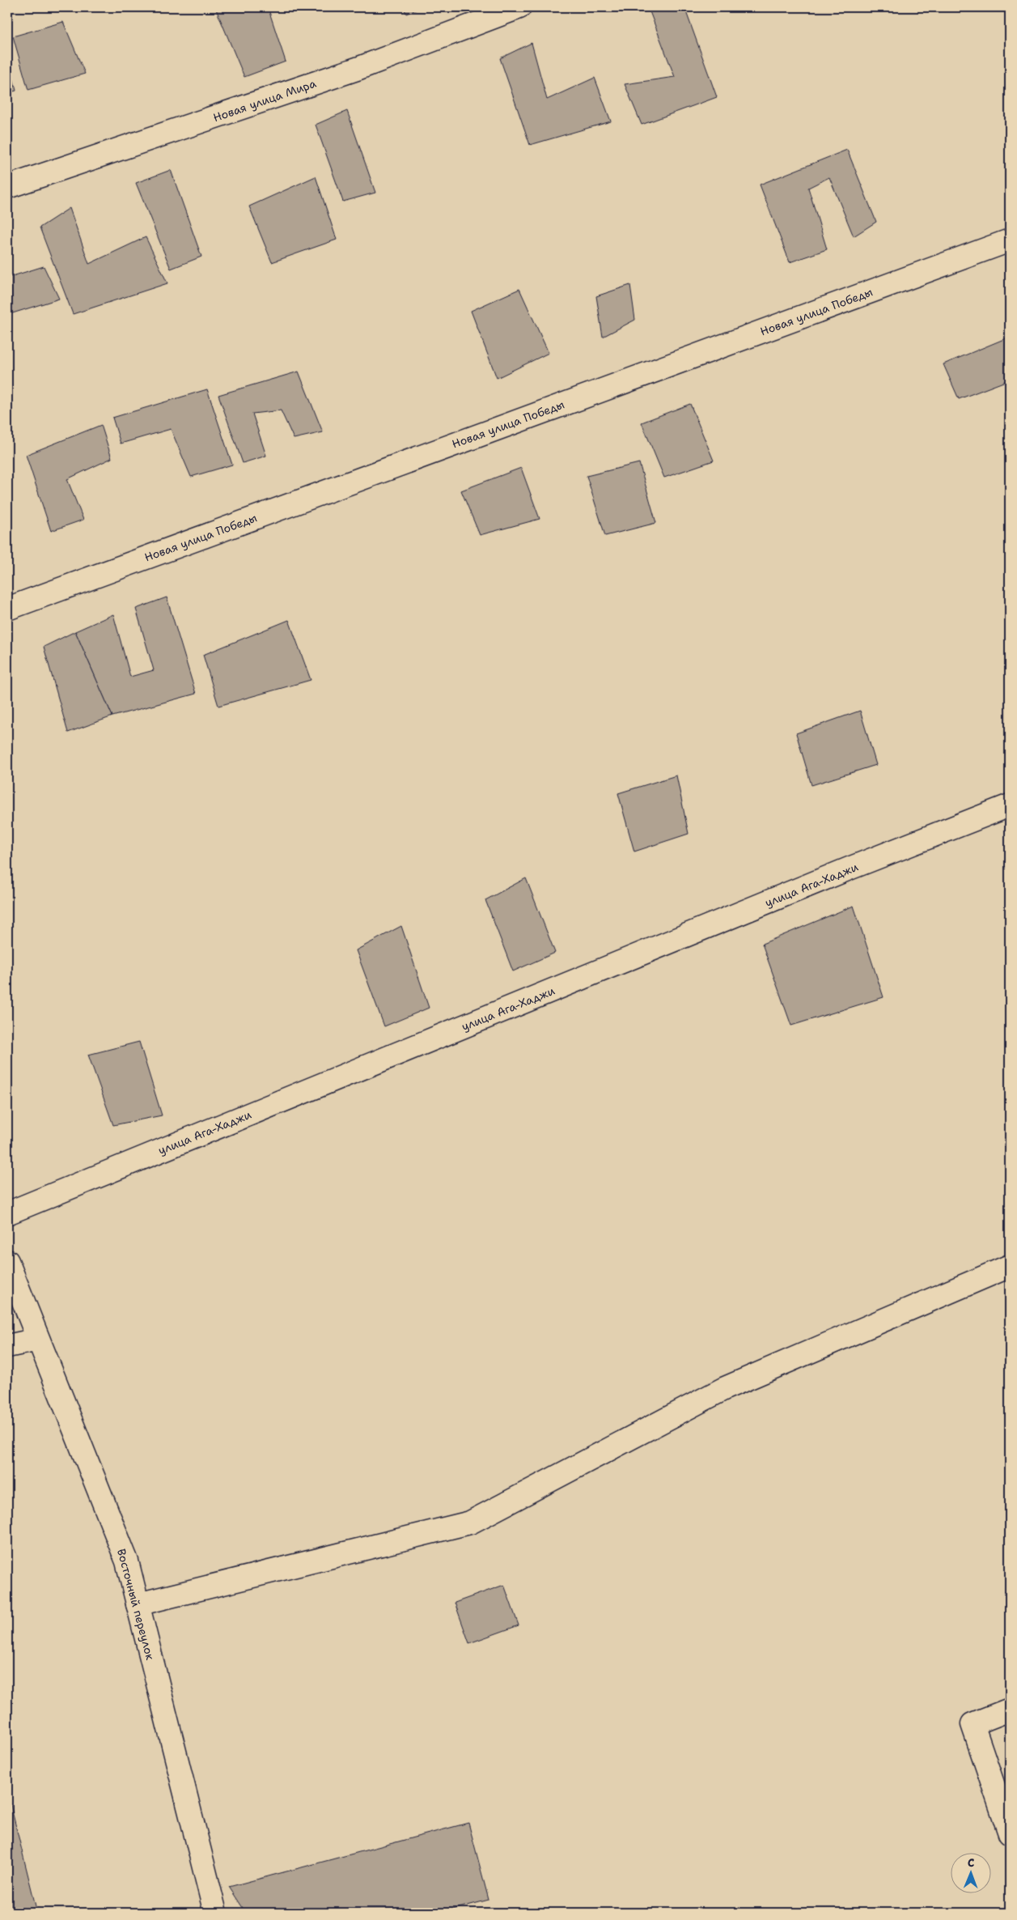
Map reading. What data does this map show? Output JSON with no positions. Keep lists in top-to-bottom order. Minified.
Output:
{"streets":{"street":["Новая улица Мира","Новая улица Победы","улица Ага-Хаджи","Восточный переулок"]},"north":"top"}
